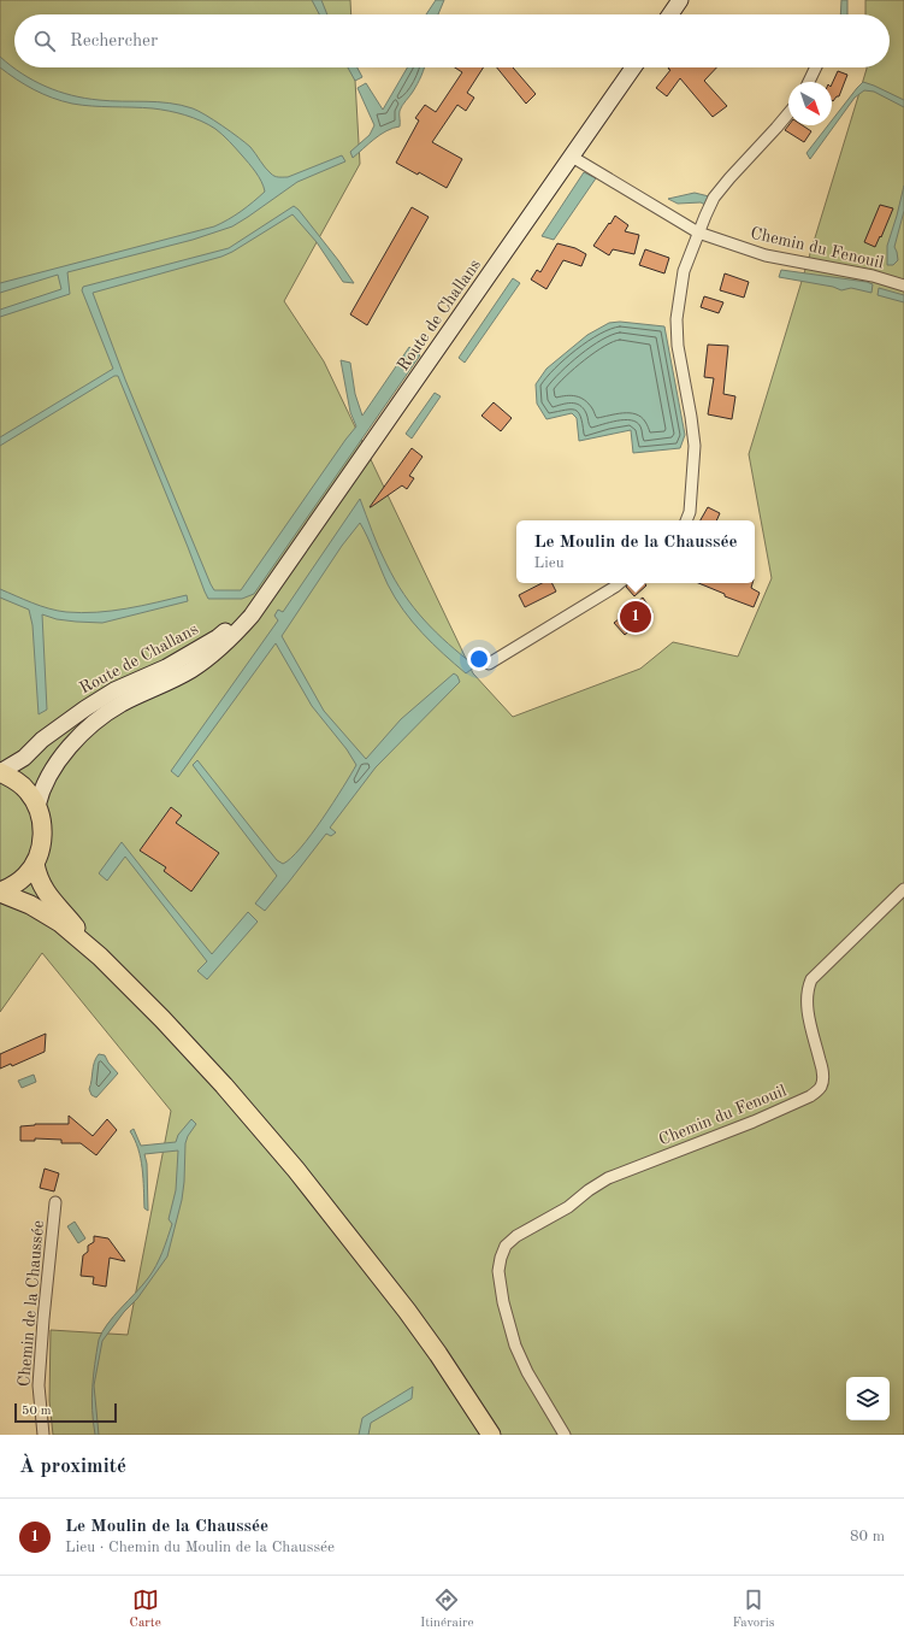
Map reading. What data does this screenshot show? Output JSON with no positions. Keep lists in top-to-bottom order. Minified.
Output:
{"streets":{"main road":["Route de Challans"],"street":["Chemin du Fenouil","Chemin de la Chaussée"]},"crossings":[["Chemin du Fenouil","Route de Challans"]],"scale_bar":"50 m","north":"bottom right","page":{"search":"Rechercher","popup":["Le Moulin de la Chaussée","Lieu"],"pins":"1","scale":"50 m","heading":"À proximité","list":[{"mark":"1","name":"Le Moulin de la Chaussée","note":"Lieu · Chemin du Moulin de la Chaussée","value":"80 m"}],"nav":["Carte","Itinéraire","Favoris"]}}
